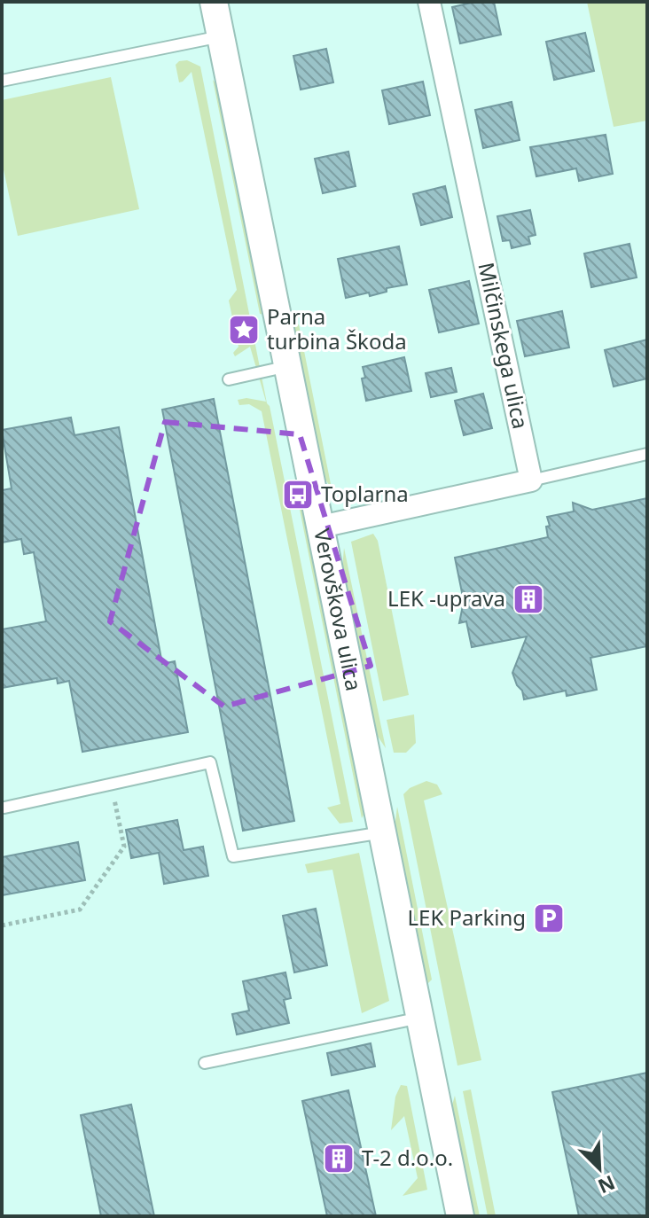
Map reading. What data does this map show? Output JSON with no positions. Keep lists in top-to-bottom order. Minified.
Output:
{"streets":{"street":["Milčinskega ulica","Verovškova ulica"]},"places":{"place":["Parna turbina Škoda"],"bus stop":["Toplarna"],"building":["LEK -uprava","T-2 d.o.o."],"parking":["LEK Parking"]},"north":"bottom right"}
